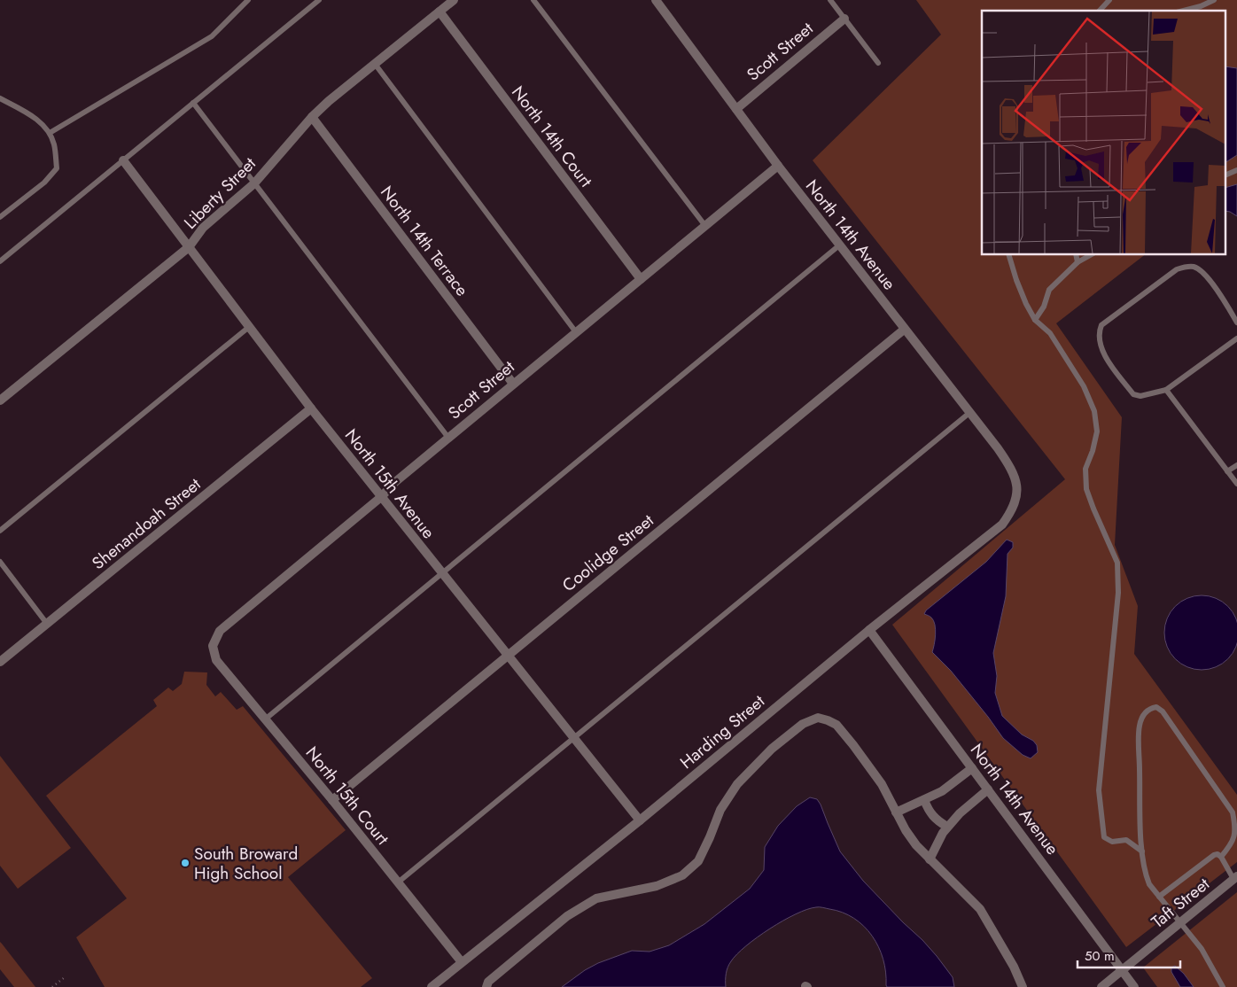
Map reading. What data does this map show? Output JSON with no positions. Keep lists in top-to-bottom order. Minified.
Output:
{"streets":{"street":["Scott Street","North 14th Court","Liberty Street","North 14th Avenue","North 14th Terrace","North 15th Avenue","Shenandoah Street","Coolidge Street","Harding Street","North 15th Court","Taft Street"]},"crossings":[["Scott Street","North 14th Court"],["Scott Street","North 14th Avenue"],["Scott Street","North 14th Terrace"],["Scott Street","North 15th Avenue"],["Scott Street","North 15th Court"],["North 14th Court","Liberty Street"],["Liberty Street","North 14th Terrace"],["Liberty Street","North 15th Avenue"],["North 14th Avenue","Coolidge Street"],["North 14th Avenue","Harding Street"],["North 14th Avenue","Taft Street"],["North 15th Avenue","Shenandoah Street"],["North 15th Avenue","Coolidge Street"],["North 15th Avenue","Harding Street"],["Coolidge Street","North 15th Court"],["Harding Street","North 15th Court"]],"places":["South Broward High School"],"scale_bar":"50 m"}
